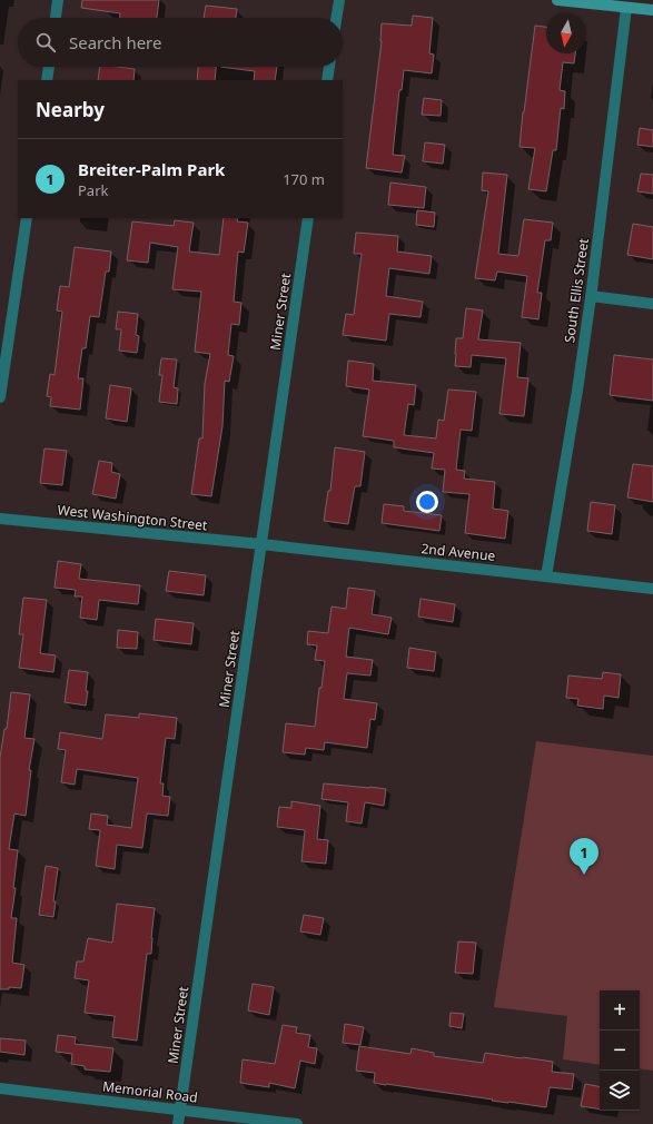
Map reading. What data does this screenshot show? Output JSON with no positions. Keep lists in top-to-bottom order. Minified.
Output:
{"streets":{"street":["South Ellis Street","Miner Street","West Washington Street","2nd Avenue","Memorial Road"]},"crossings":[["South Ellis Street","2nd Avenue"],["Miner Street","West Washington Street"],["Miner Street","2nd Avenue"],["Miner Street","Memorial Road"],["West Washington Street","2nd Avenue"]],"north":"bottom","page":{"search":"Search here","heading":"Nearby","list":[{"mark":"1","name":"Breiter-Palm Park","note":"Park","value":"170 m"}],"pins":"1","map_buttons":["+","−"]}}
